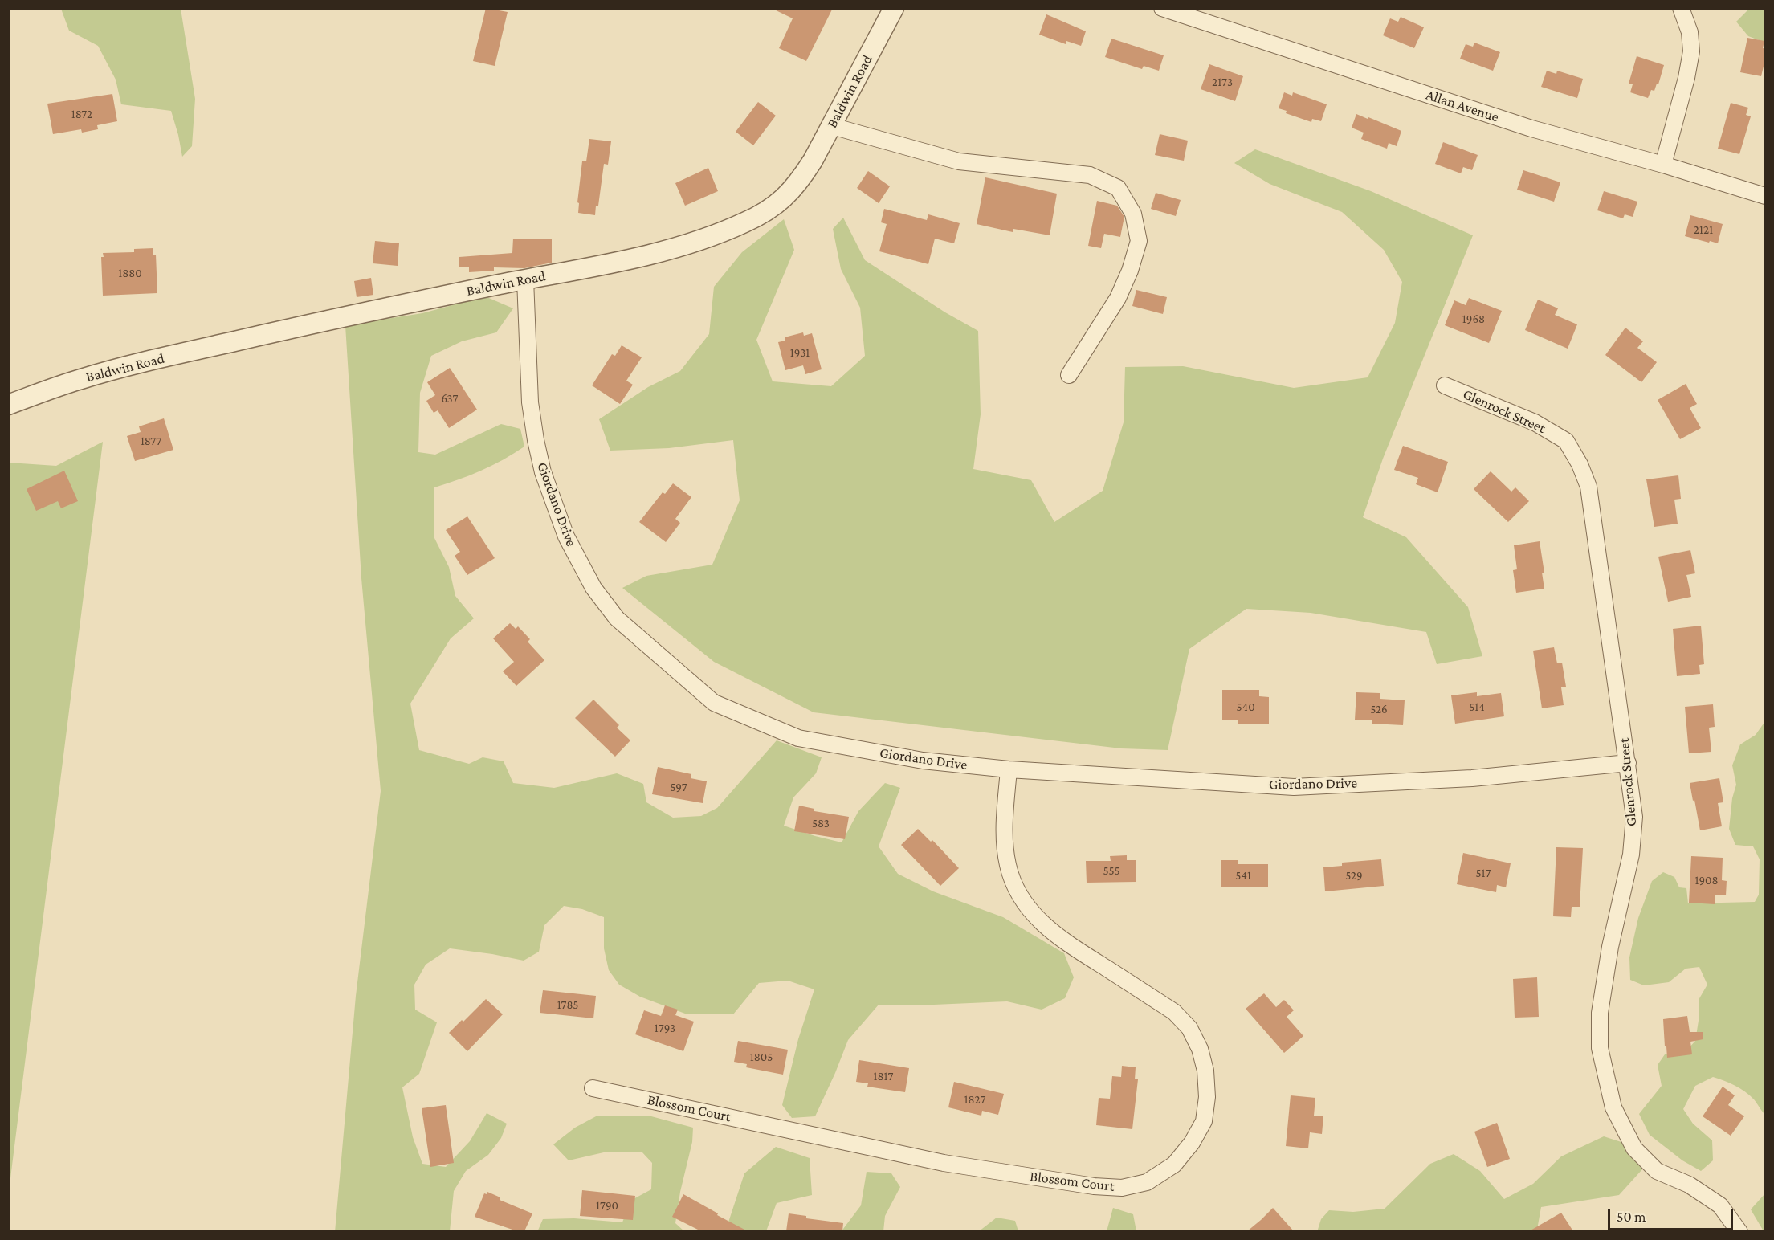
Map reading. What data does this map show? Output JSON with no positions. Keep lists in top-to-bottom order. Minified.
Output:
{"streets":{"street":["Baldwin Road","Allan Avenue","Glenrock Street","Giordano Drive","Blossom Court"]},"crossings":[["Baldwin Road","Giordano Drive"],["Glenrock Street","Giordano Drive"],["Giordano Drive","Blossom Court"]],"house_numbers":["2173","1872","2121","1880","1968","1931","637","1877","540","514","526","597","583","555","517","541","529","1908","1785","1793","1805","1817","1827","1790"],"scale_bar":"50 m"}
